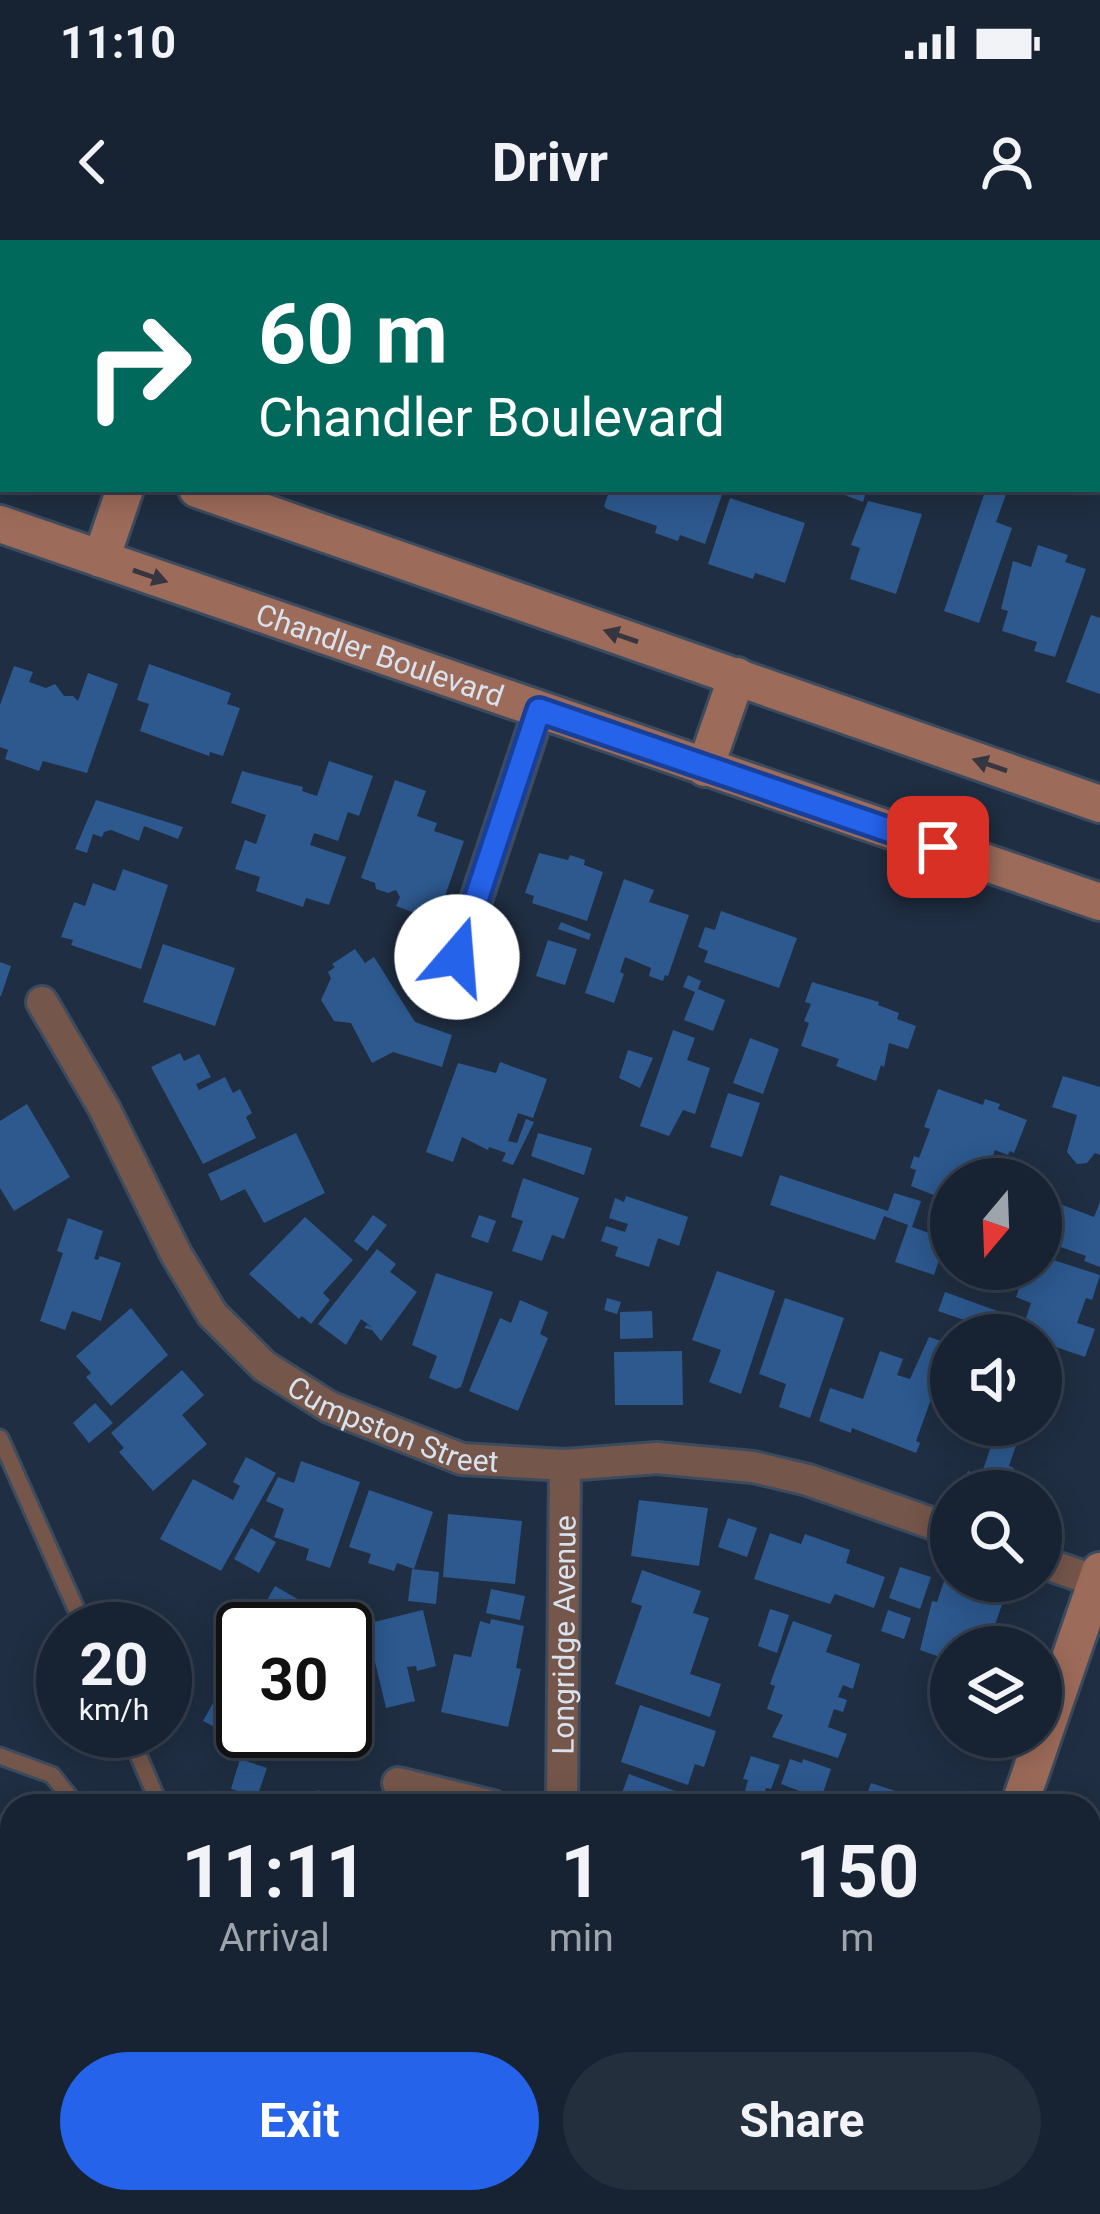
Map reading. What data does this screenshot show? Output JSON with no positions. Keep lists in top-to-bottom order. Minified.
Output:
{"streets":{"street":["Chandler Boulevard","Cumpston Street","Longridge Avenue"]},"crossings":[["Cumpston Street","Longridge Avenue"]],"north":"bottom","page":{"status":"11:10","header":"Drivr","turn":["60 m","Chandler Boulevard"],"speed":"20 km/h","limit":"30","eta":["11:11","Arrival","1","min","150","m"],"buttons":["Exit","Share"]}}
